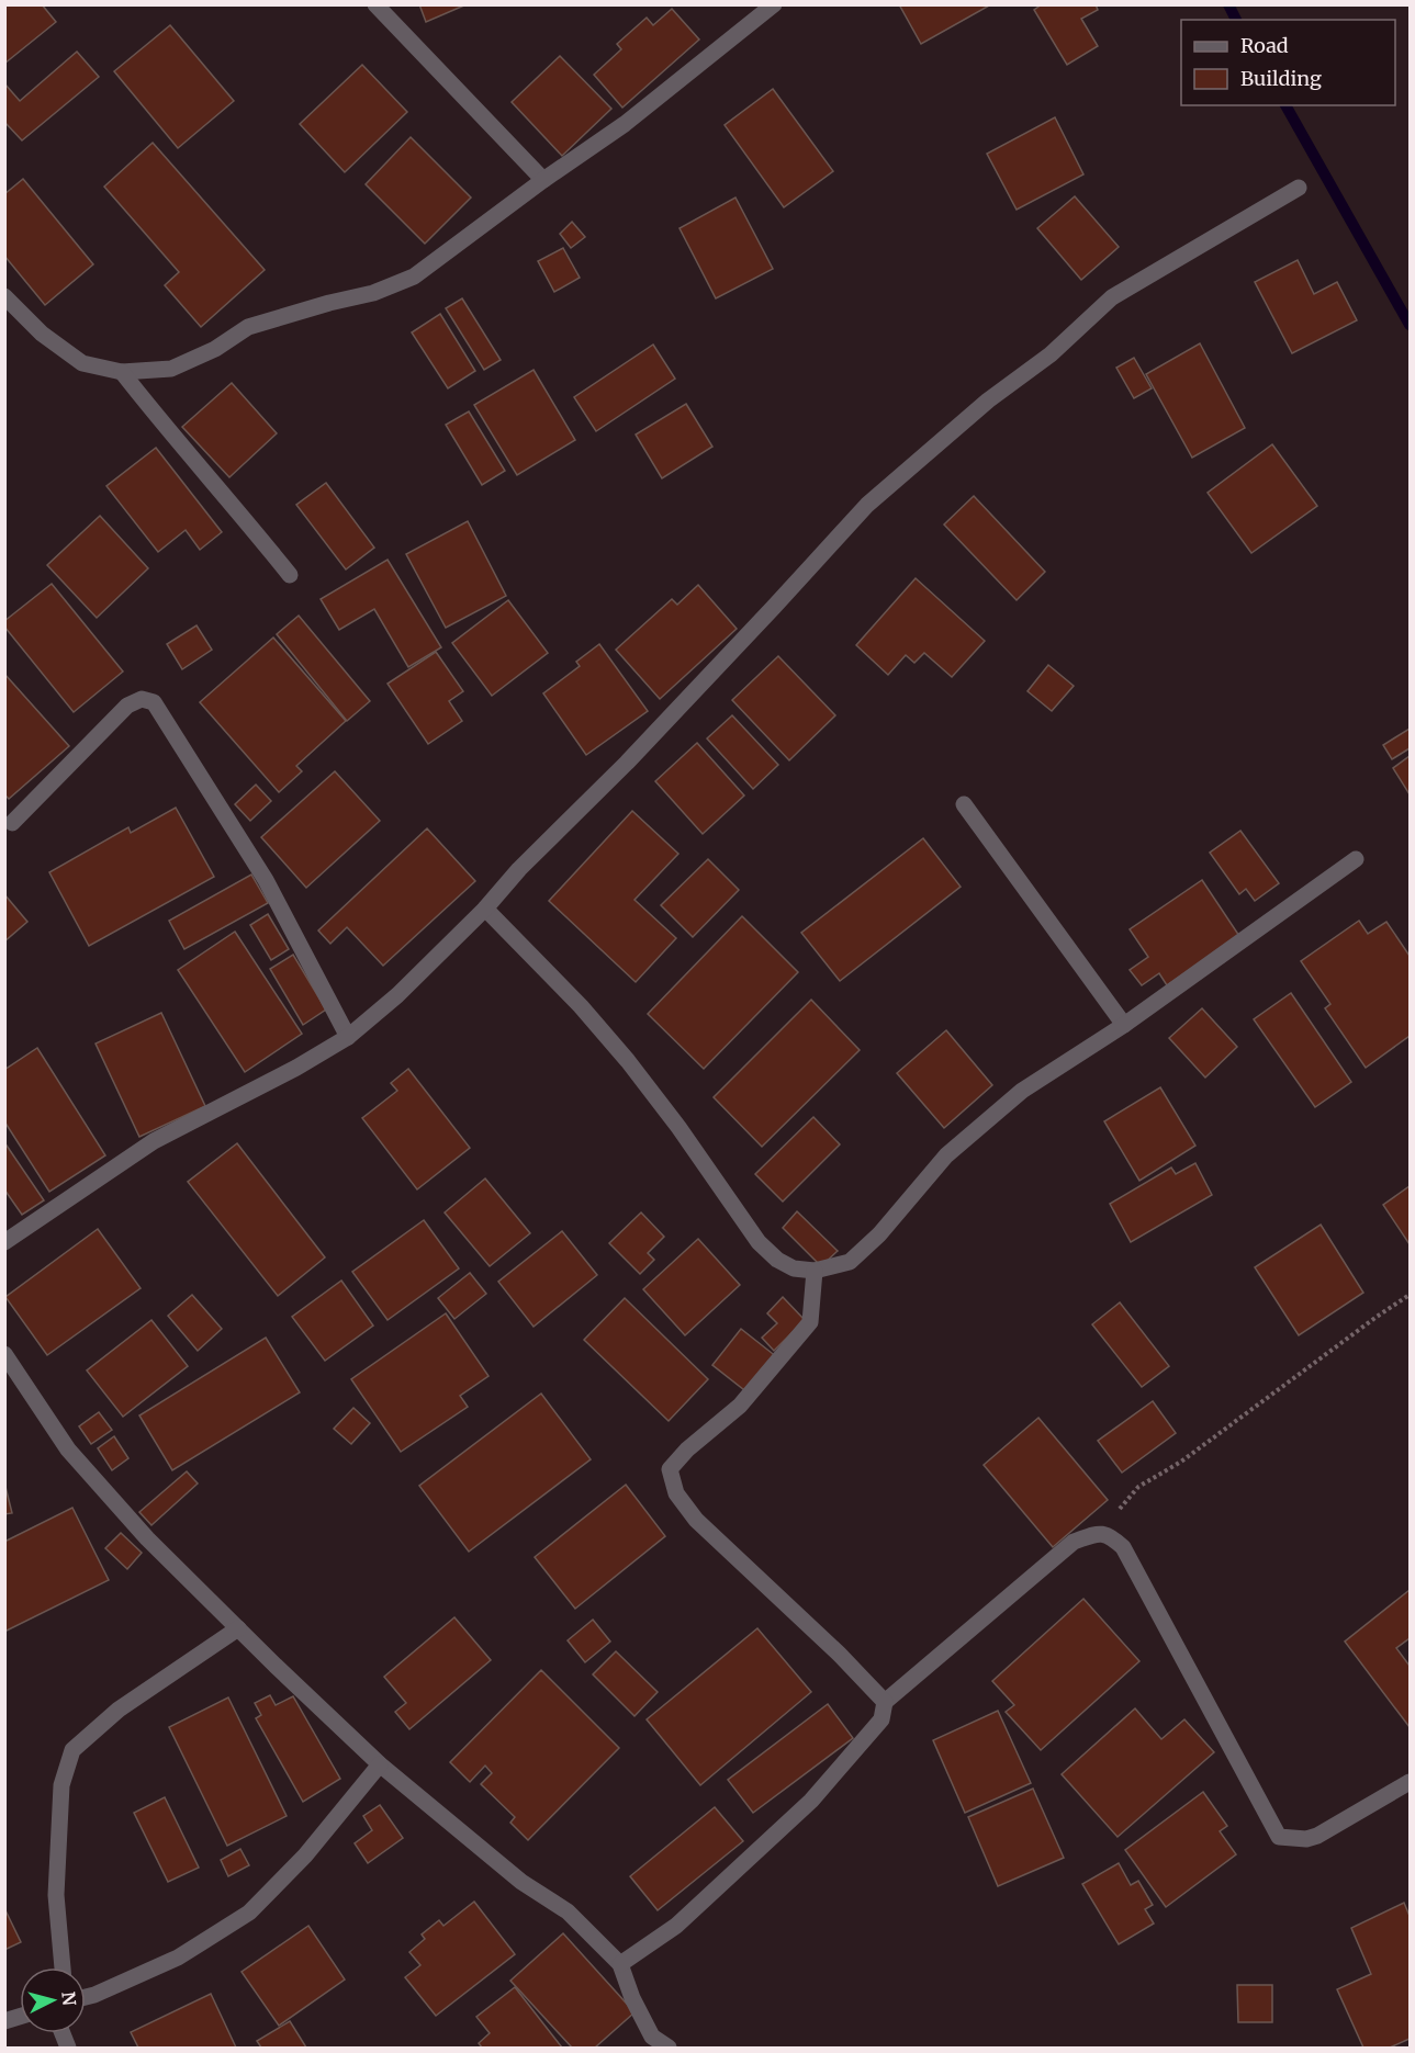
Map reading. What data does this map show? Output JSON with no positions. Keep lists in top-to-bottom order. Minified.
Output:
{"legend":["Road","Building"],"north":"right"}
